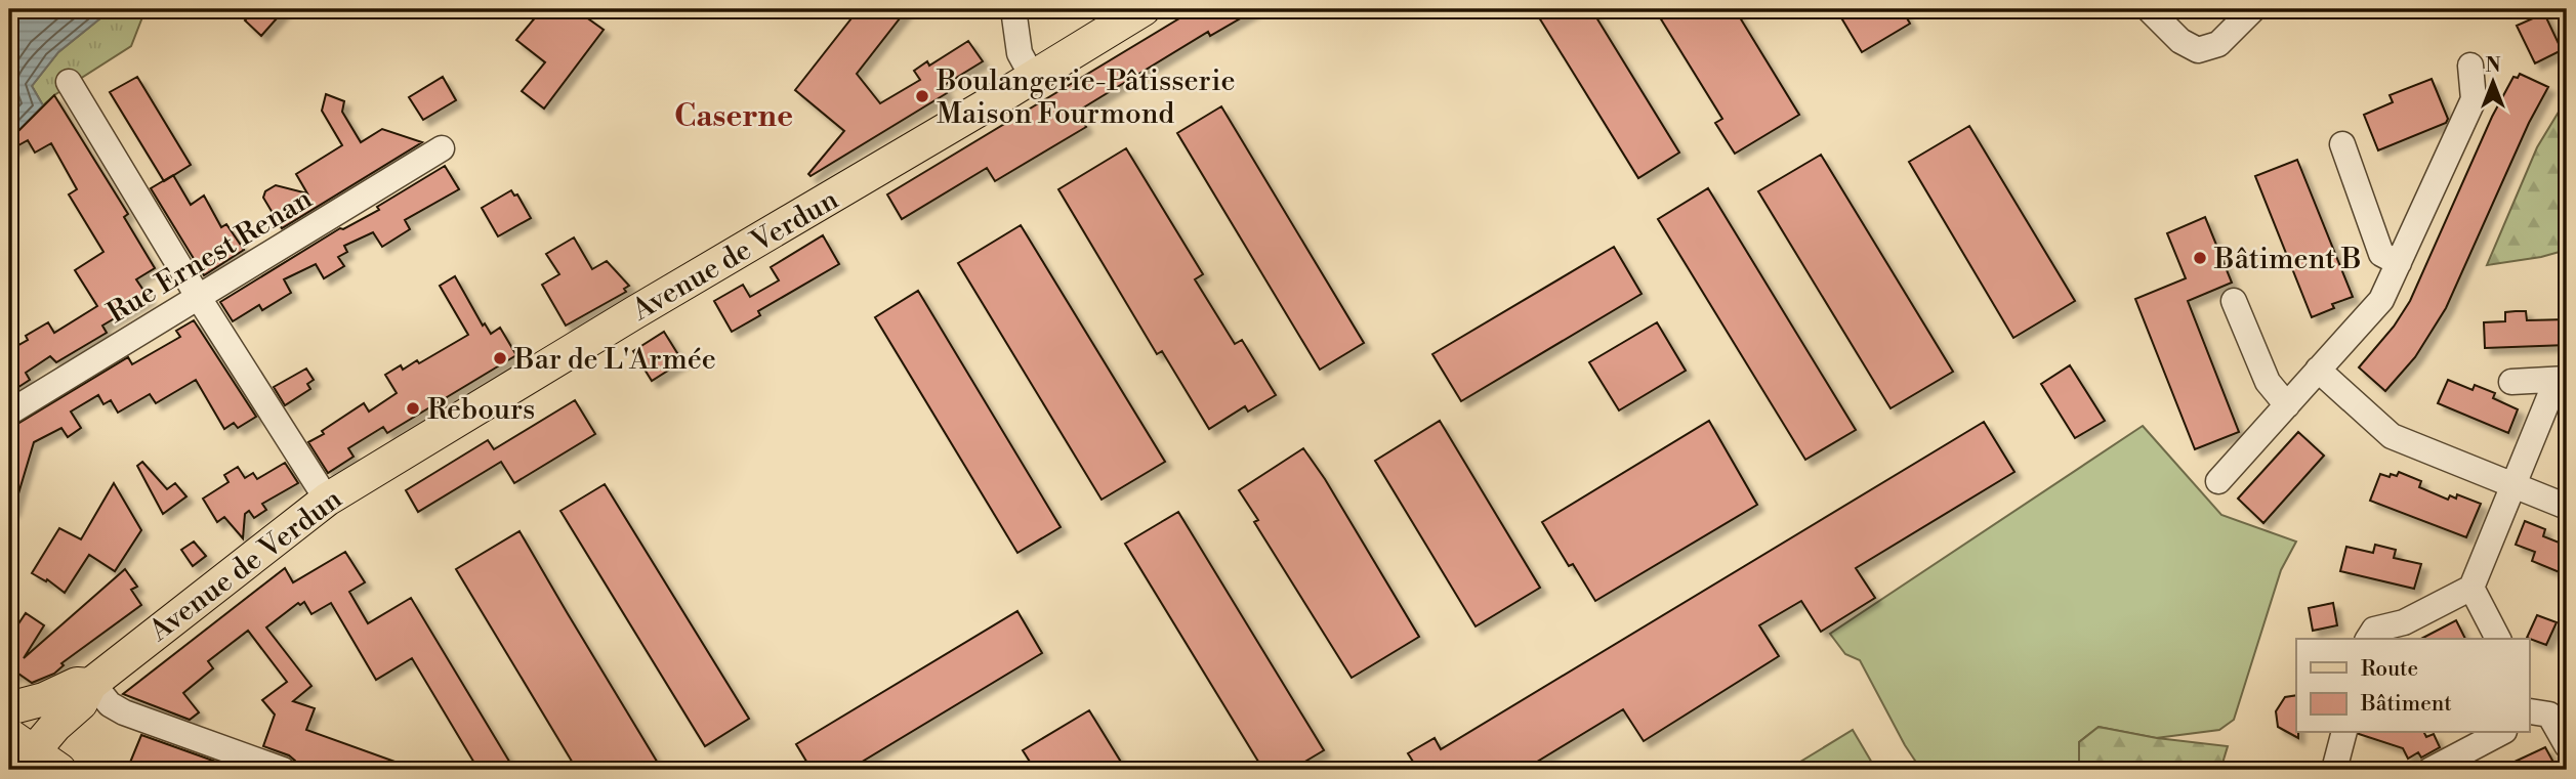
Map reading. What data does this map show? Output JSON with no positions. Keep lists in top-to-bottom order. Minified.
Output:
{"streets":{"main road":["Avenue de Verdun"],"street":["Rue Ernest Renan"]},"districts":["Caserne"],"places":["Boulangerie-Pâtisserie Maison Fourmond","Bâtiment B","Bar de L'Armée","Rebours"],"legend":["Route","Bâtiment"],"north":"top"}
